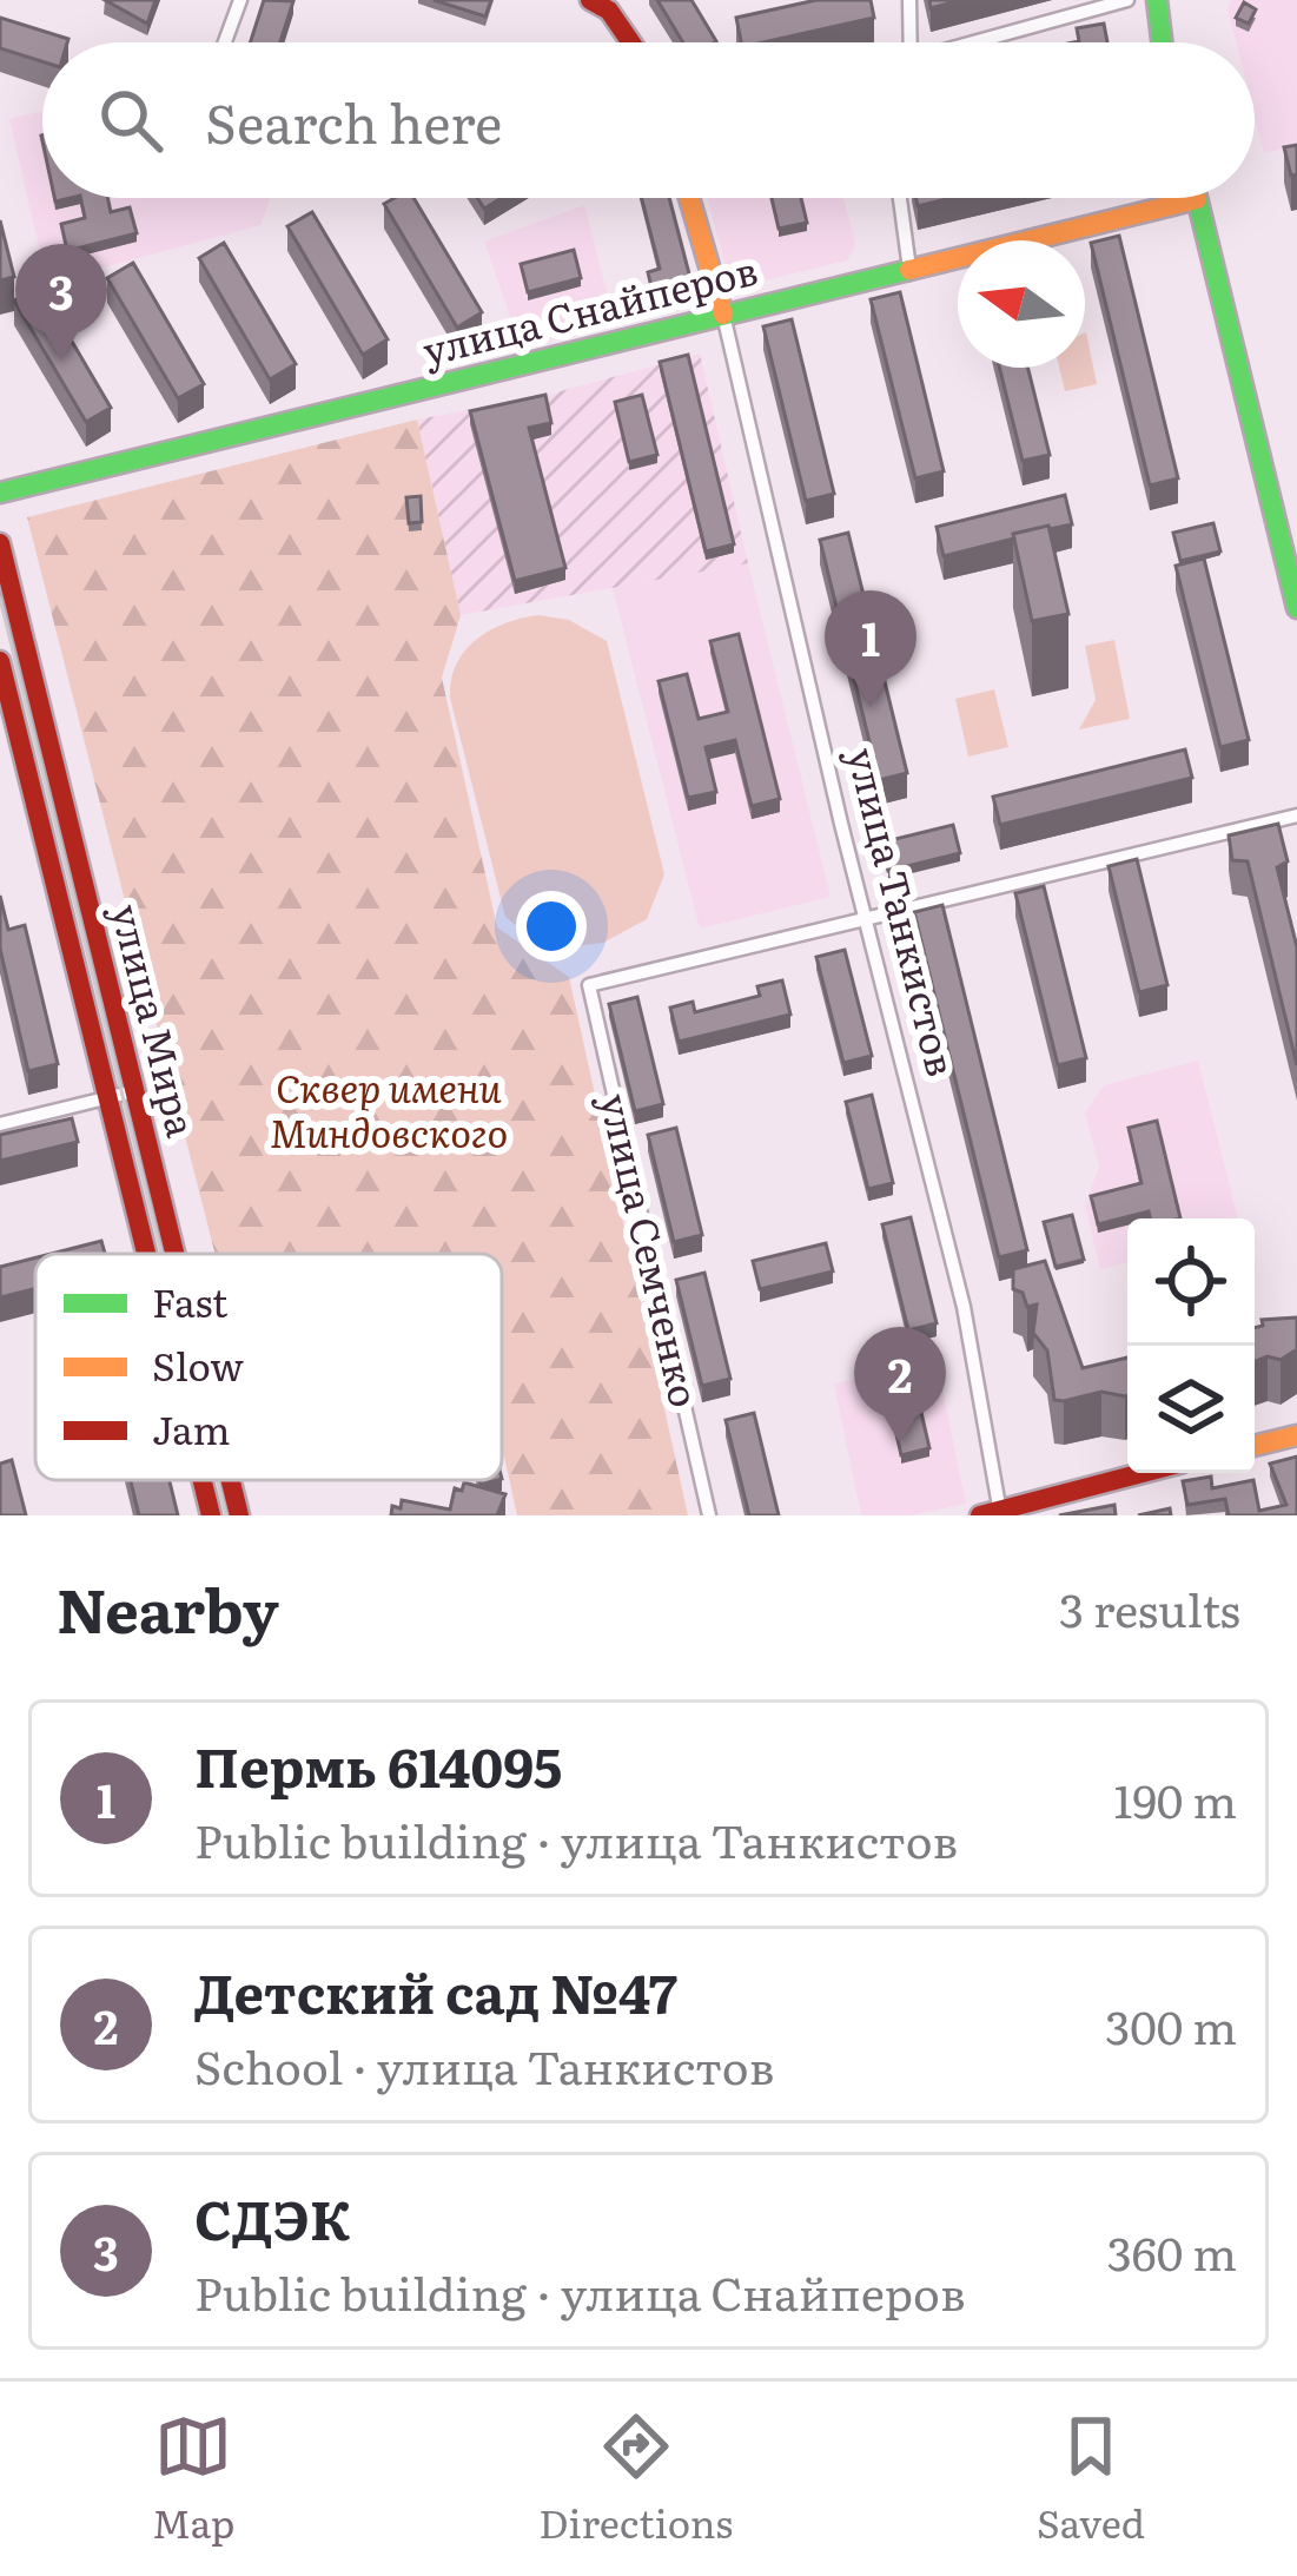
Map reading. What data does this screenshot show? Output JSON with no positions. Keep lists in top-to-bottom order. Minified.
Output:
{"streets":{"main road":["улица Снайперов","улица Танкистов","улица Мира"],"street":["улица Семченко"]},"crossings":[["улица Снайперов","улица Танкистов"],["улица Танкистов","улица Семченко"]],"parks":["Сквер имени Миндовского"],"legend":["Fast","Slow","Jam"],"north":"left","page":{"search":"Search here","pins":["3","1","2"],"heading":["Nearby","3 results"],"list":[{"mark":"1","name":"Пермь 614095","note":"Public building · улица Танкистов","value":"190 m"},{"mark":"2","name":"Детский сад №47","note":"School · улица Танкистов","value":"300 m"},{"mark":"3","name":"СДЭК","note":"Public building · улица Снайперов","value":"360 m"}],"nav":["Map","Directions","Saved"]}}
